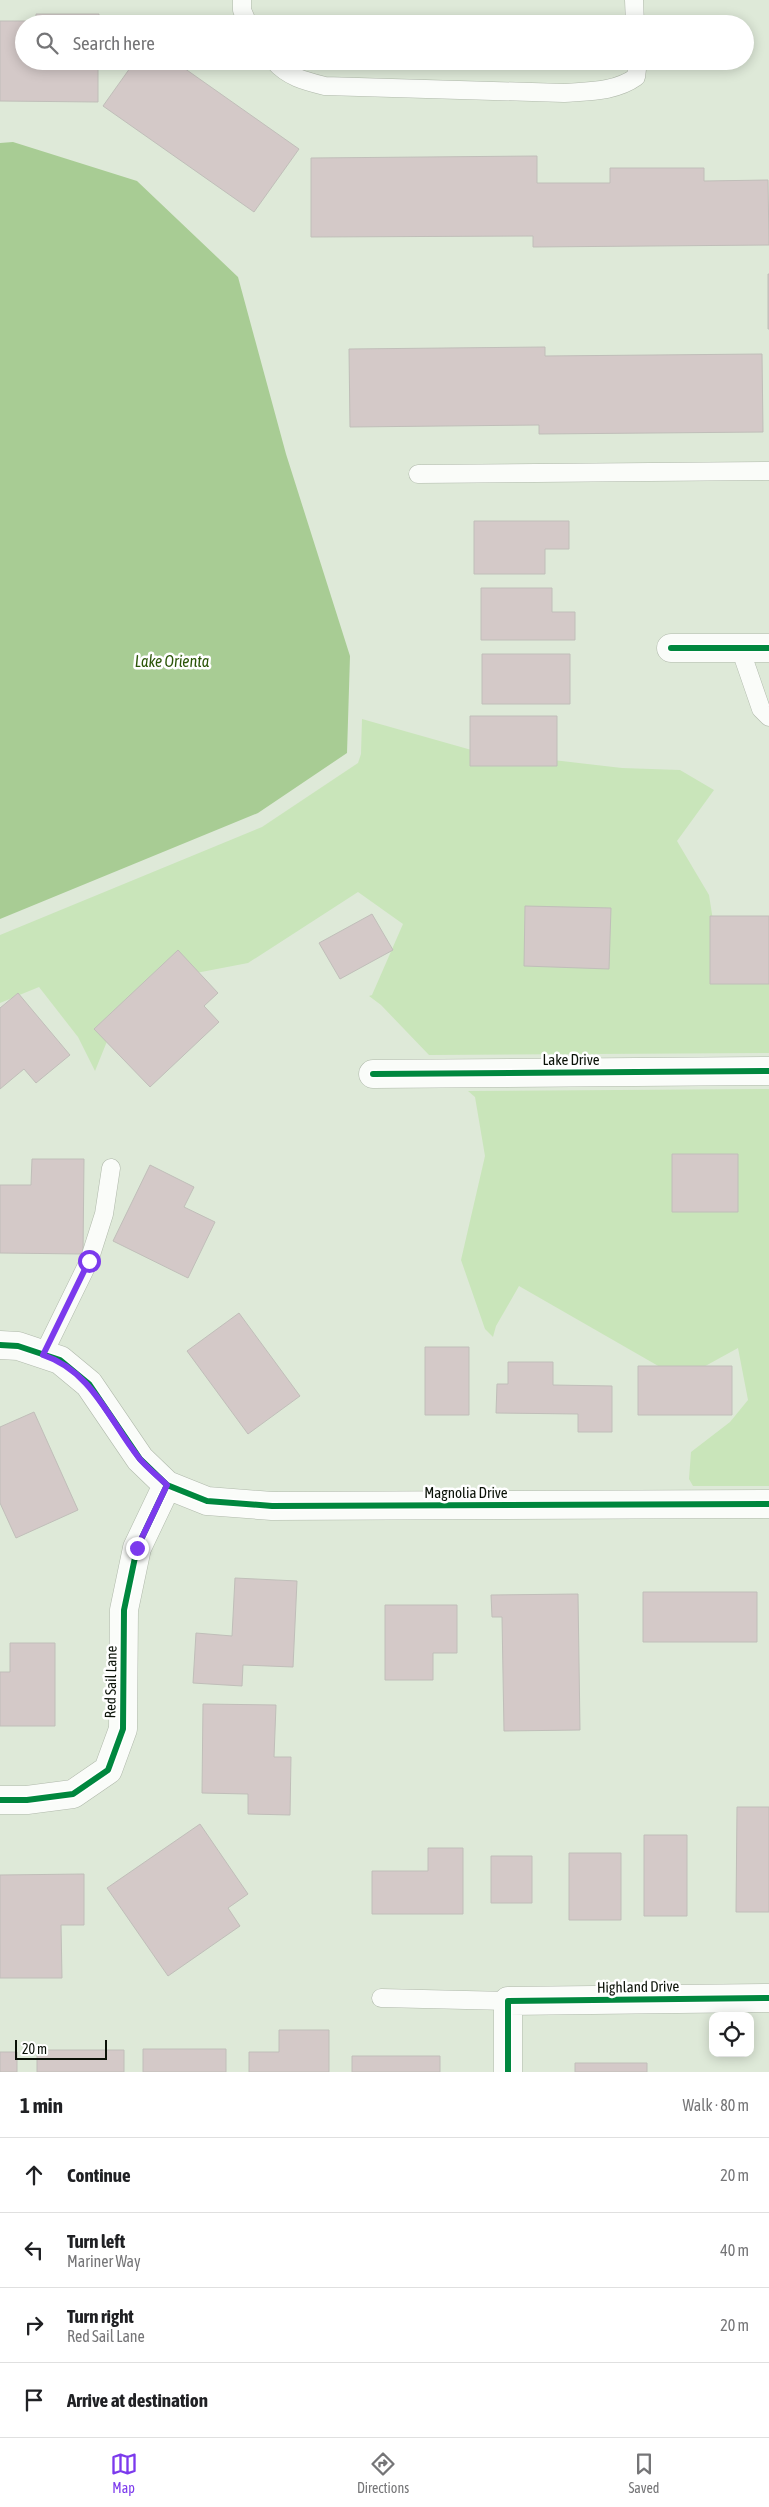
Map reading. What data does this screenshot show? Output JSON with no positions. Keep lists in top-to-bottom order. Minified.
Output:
{"streets":{"street":["Lake Drive","Magnolia Drive","Red Sail Lane","Highland Drive"]},"crossings":[["Magnolia Drive","Red Sail Lane"]],"water":["Lake Orienta"],"scale_bar":"20 m","page":{"search":"Search here","scale":"20 m","heading":["1 min","Walk · 80 m"],"list":[["Continue","20 m"],["Turn left","Mariner Way","40 m"],["Turn right","Red Sail Lane","20 m"],"Arrive at destination"],"nav":["Map","Directions","Saved"]}}
